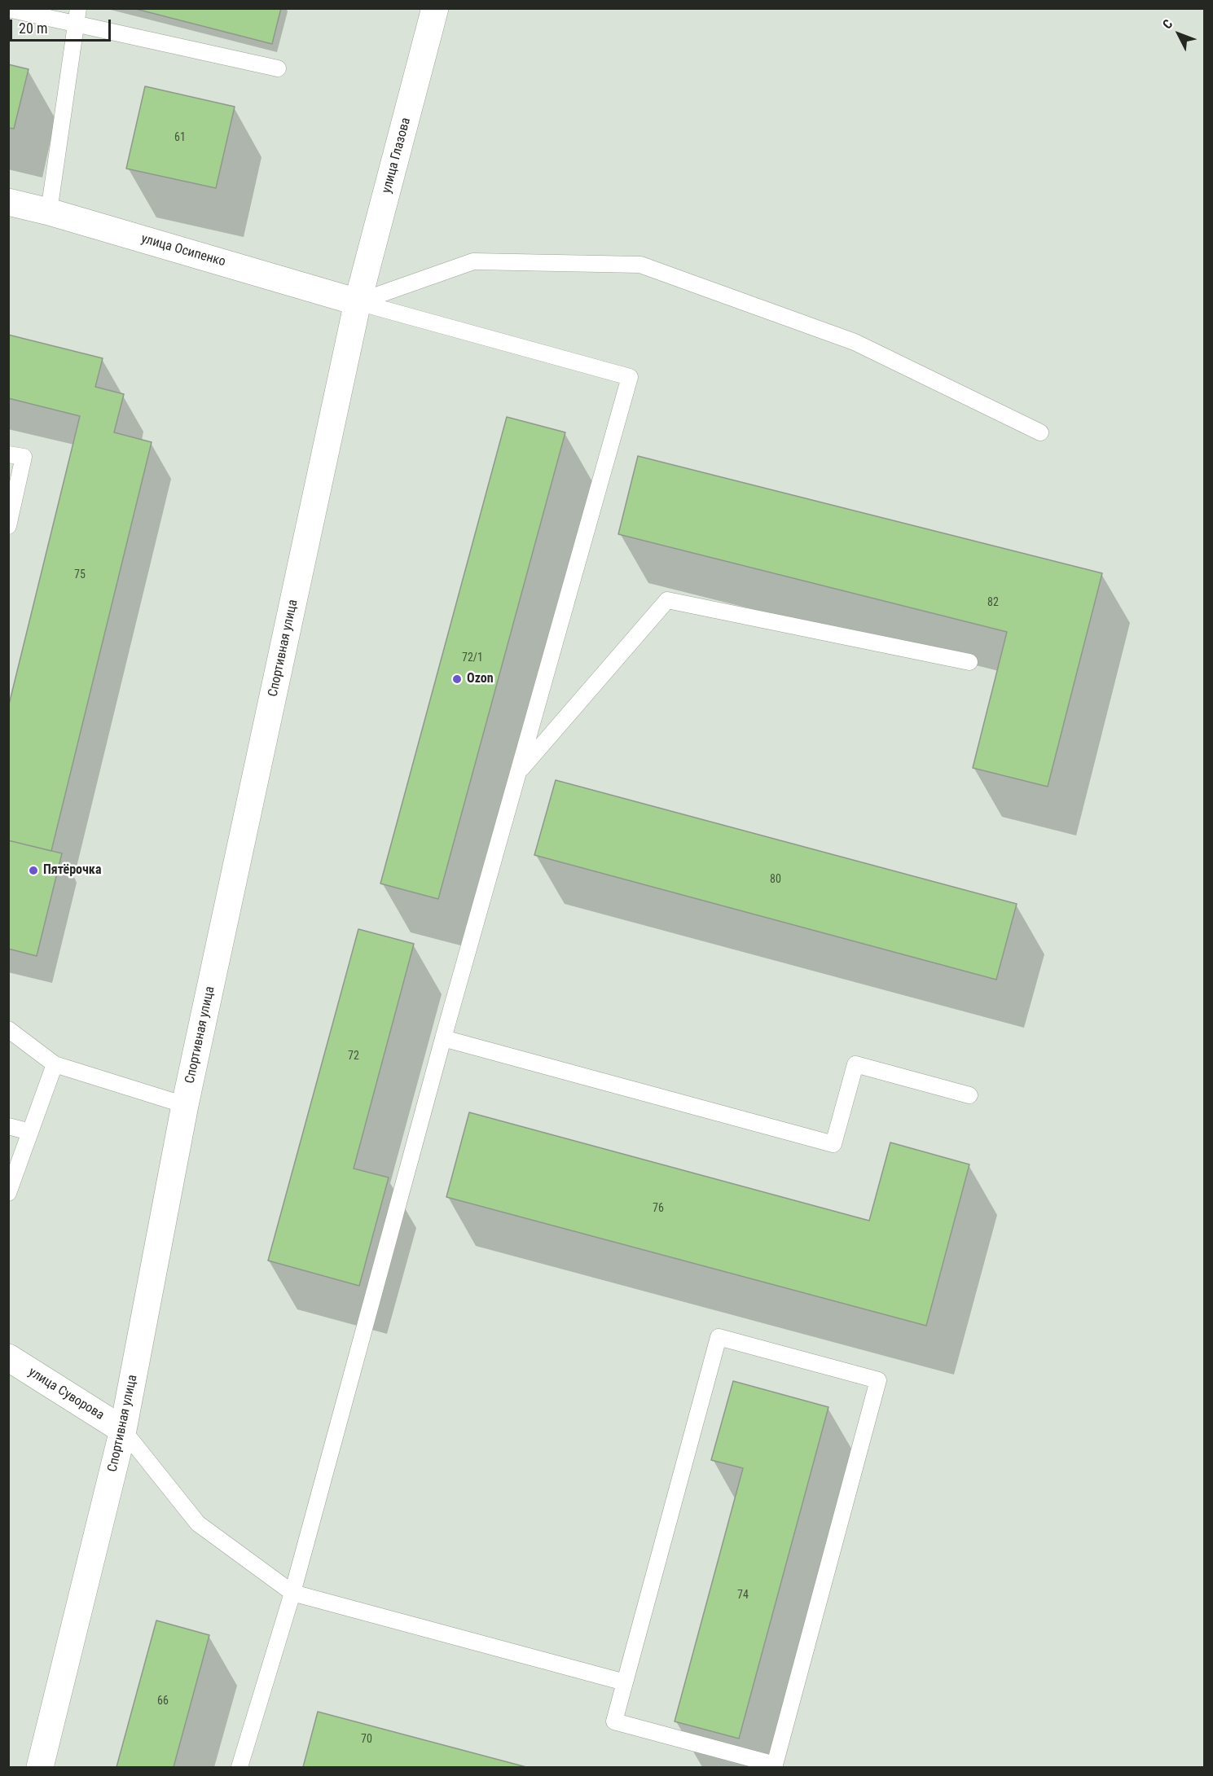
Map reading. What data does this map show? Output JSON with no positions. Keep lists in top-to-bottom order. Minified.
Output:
{"streets":{"street":["улица Глазова","улица Осипенко","Спортивная улица","улица Суворова"]},"crossings":[["улица Глазова","улица Осипенко"],["улица Глазова","Спортивная улица"],["улица Осипенко","Спортивная улица"],["Спортивная улица","улица Суворова"]],"places":["Ozon","Пятёрочка"],"house_numbers":["61","75","82","72/1","80","72","76","74","66","70"],"scale_bar":"20 m","north":"top left"}
